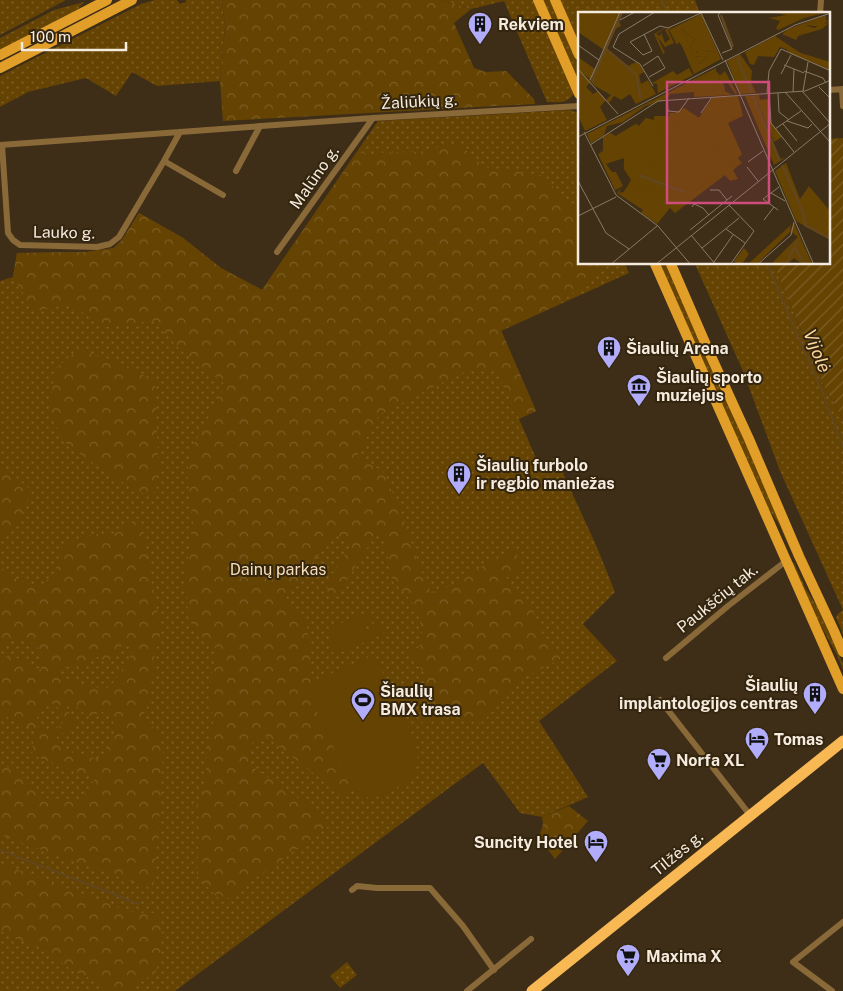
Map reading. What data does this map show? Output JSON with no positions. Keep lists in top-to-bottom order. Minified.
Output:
{"streets":{"highway":["Tilžės g."],"street":["Žaliūkių g.","Malūno g.","Lauko g.","Paukščių tak."]},"crossings":[["Žaliūkių g.","Malūno g."],["Žaliūkių g.","Lauko g."]],"water":["Vijolė"],"parks":["Dainų parkas"],"places":{"building":["Rekviem","Šiaulių Arena","Šiaulių furbolo ir regbio maniežas","Šiaulių implantologijos centras"],"museum":["Šiaulių sporto muziejus"],"sports":["Šiaulių BMX trasa"],"hotel":["Tomas","Suncity Hotel"],"supermarket":["Norfa XL","Maxima X"]},"scale_bar":"100 m"}
